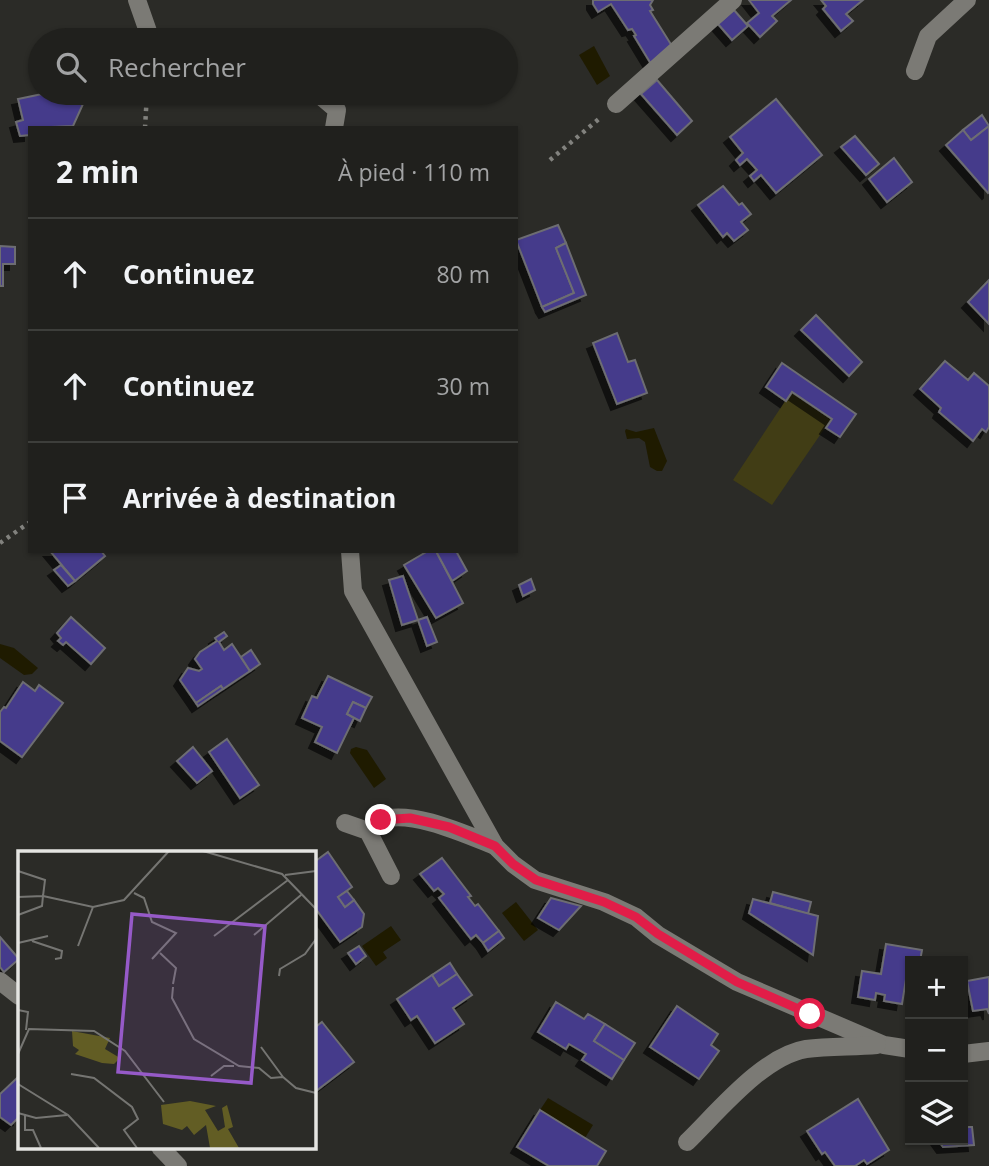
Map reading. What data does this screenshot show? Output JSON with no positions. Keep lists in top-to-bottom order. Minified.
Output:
{"page":{"search":"Rechercher","heading":["2 min","À pied · 110 m"],"list":[["Continuez","80 m"],["Continuez","30 m"],"Arrivée à destination"],"map_buttons":["+","−"]}}
